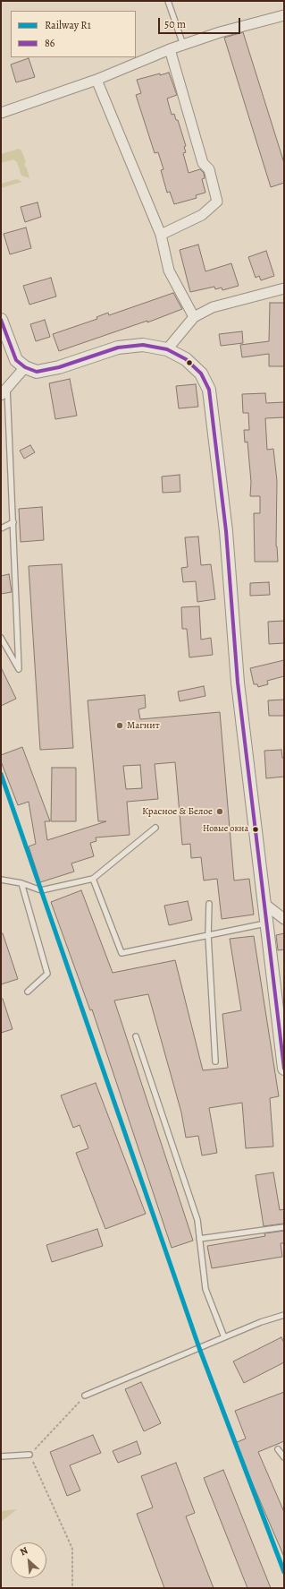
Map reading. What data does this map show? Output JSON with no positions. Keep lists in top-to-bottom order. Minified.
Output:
{"places":["Магнит","Красное & Белое","Новые окна"],"lines":["transit line 86","rail line R1"],"legend":["Railway R1","86"],"scale_bar":"50 m","north":"top left"}
